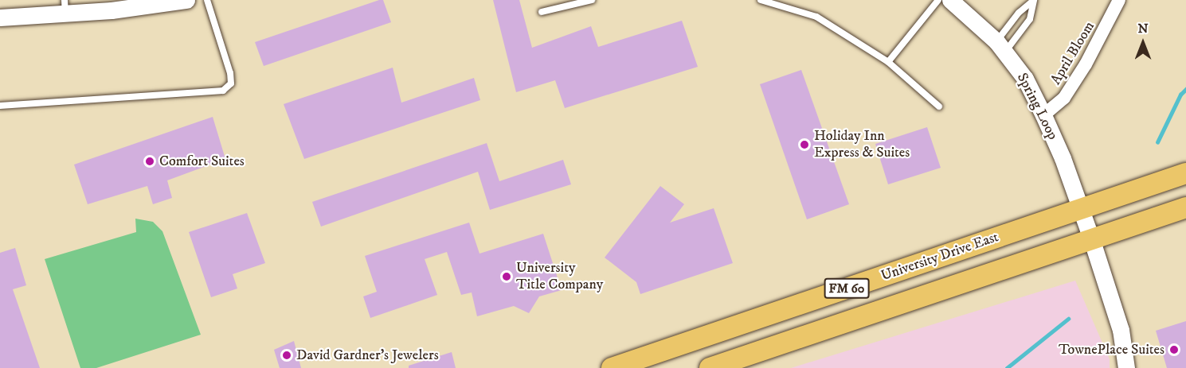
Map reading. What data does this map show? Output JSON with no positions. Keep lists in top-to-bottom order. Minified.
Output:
{"streets":{"main road":["University Drive East","FM 60"],"street":["April Bloom","Spring Loop"]},"crossings":[["April Bloom","Spring Loop"],["Spring Loop","University Drive East"],["Spring Loop","FM 60"]],"places":["Holiday Inn Express & Suites","Comfort Suites","University Title Company","TownePlace Suites","David Gardner's Jewelers"],"north":"top"}
